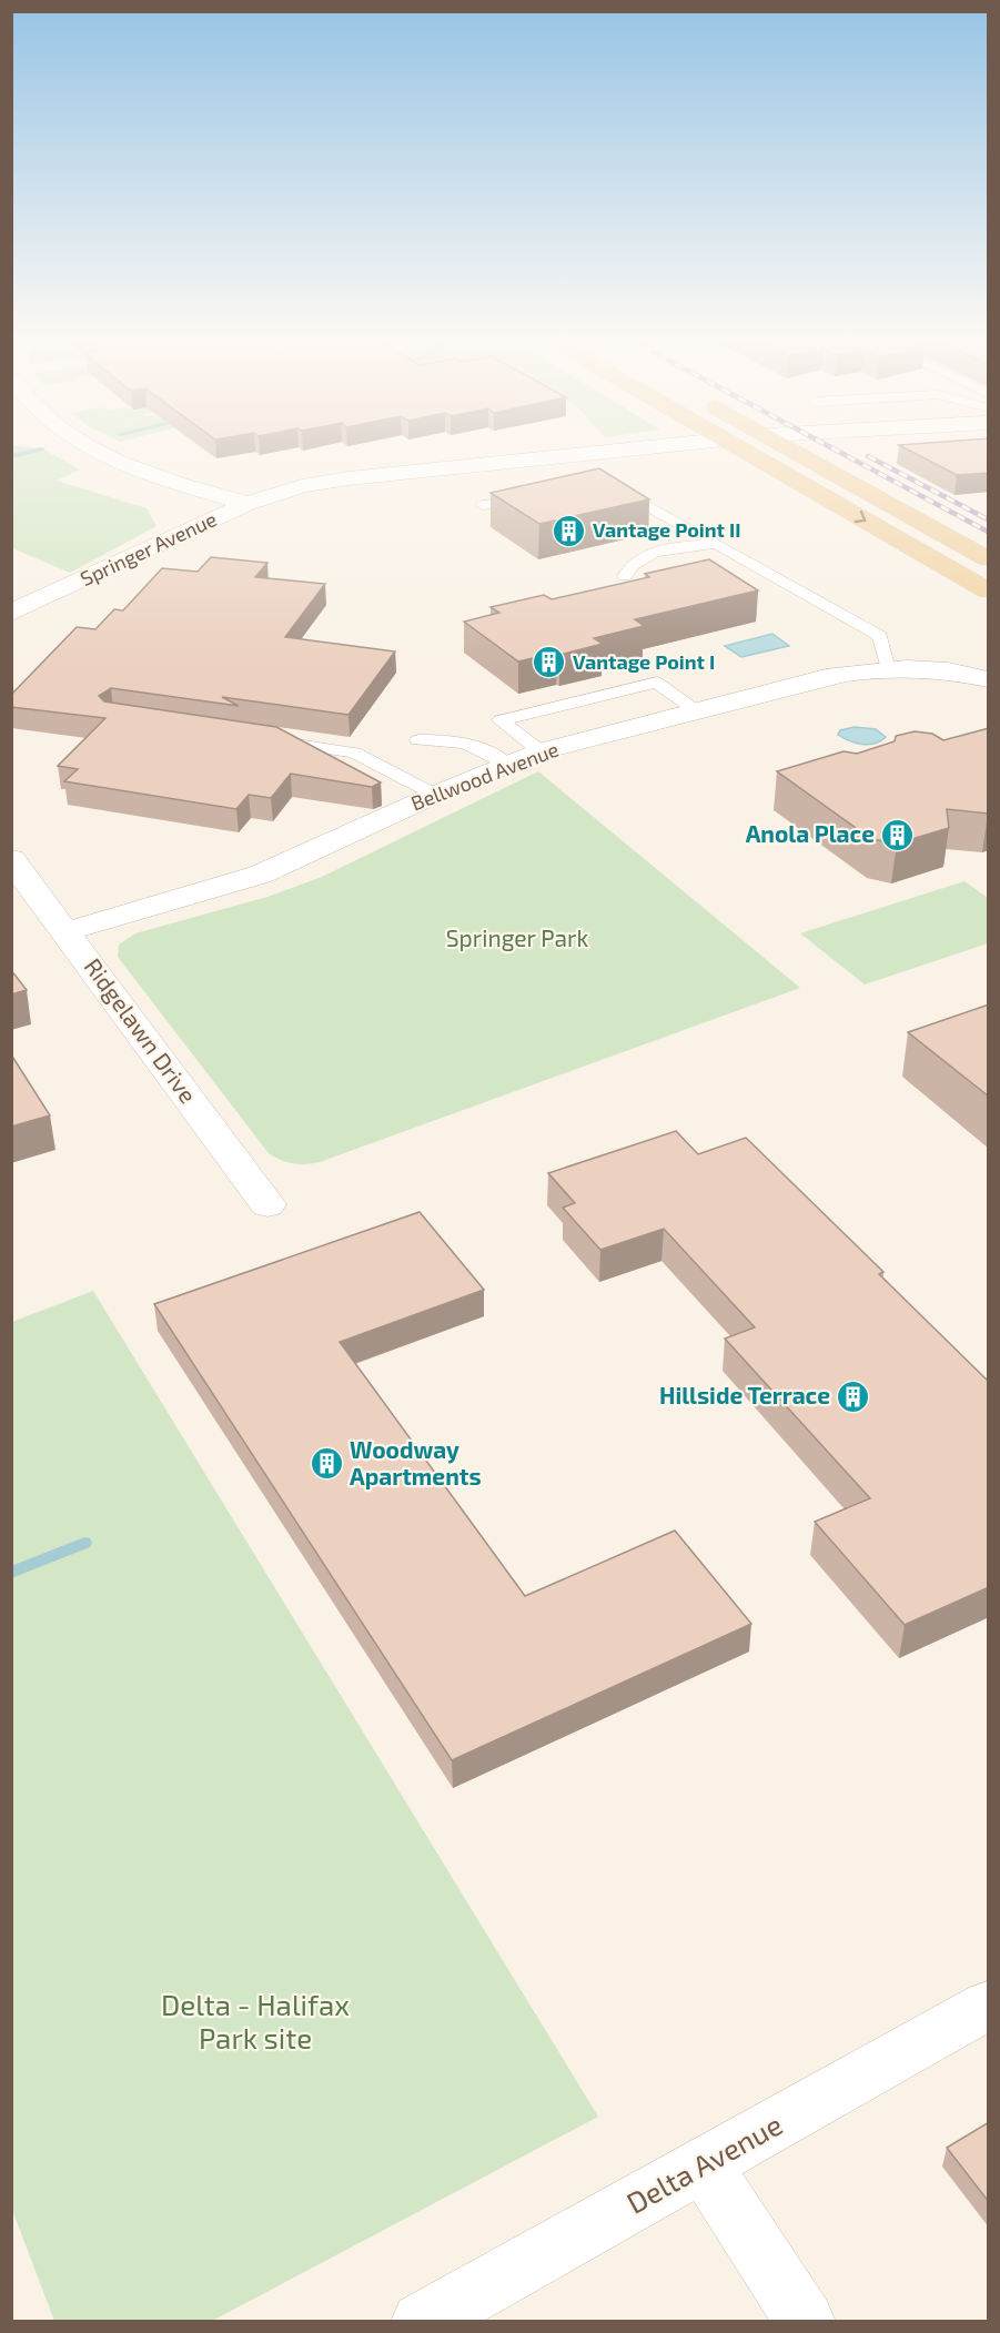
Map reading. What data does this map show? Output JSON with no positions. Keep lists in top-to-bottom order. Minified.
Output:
{"streets":{"street":["Springer Avenue","Bellwood Avenue","Ridgelawn Drive","Delta Avenue"]},"crossings":[["Bellwood Avenue","Ridgelawn Drive"]],"parks":["Springer Park","Delta - Halifax Park site"],"places":{"building":["Vantage Point II","Vantage Point I","Anola Place","Hillside Terrace","Woodway Apartments"]}}
